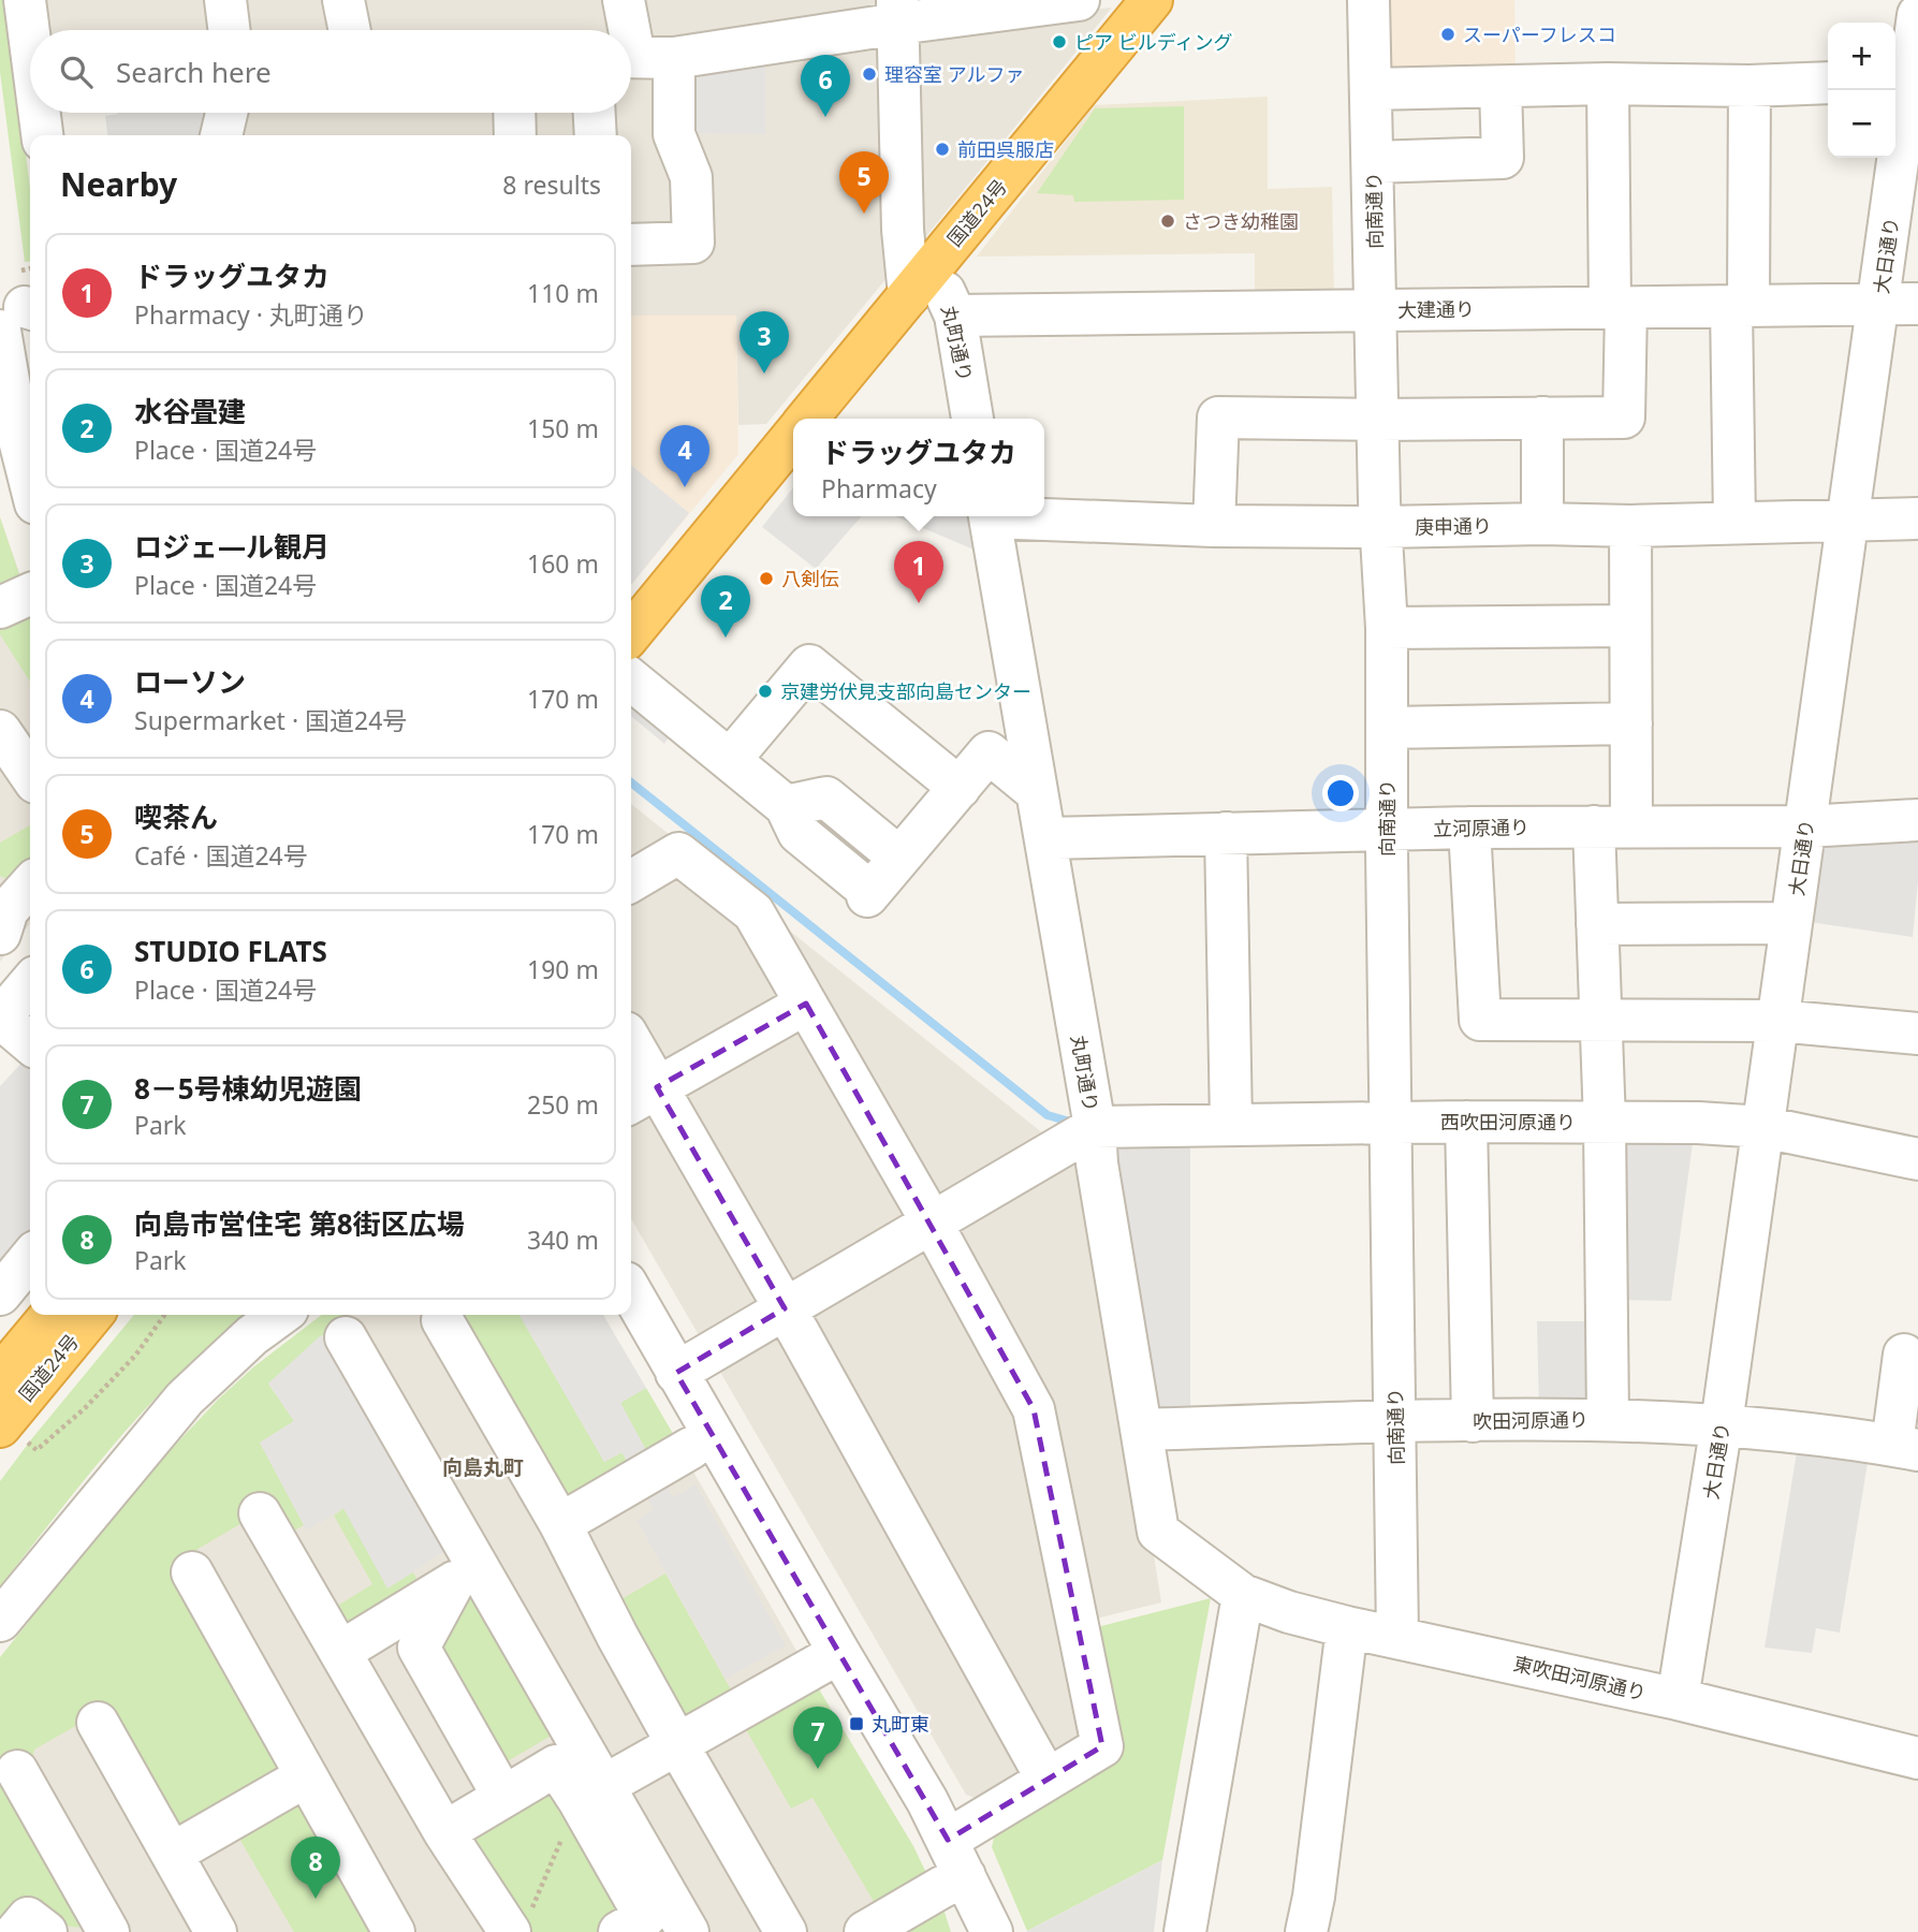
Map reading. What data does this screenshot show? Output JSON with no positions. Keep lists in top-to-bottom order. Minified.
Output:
{"streets":{"highway":["国道24号"],"street":["向南通り","大日通り","大建通り","丸町通り","庚申通り","立河原通り","西吹田河原通り","吹田河原通り","東吹田河原通り"]},"crossings":[["向南通り","大建通り"],["向南通り","庚申通り"],["向南通り","立河原通り"],["向南通り","西吹田河原通り"],["向南通り","吹田河原通り"],["向南通り","東吹田河原通り"],["国道24号","丸町通り"],["大日通り","大建通り"],["大日通り","庚申通り"],["大日通り","立河原通り"],["大日通り","西吹田河原通り"],["大日通り","吹田河原通り"],["大日通り","東吹田河原通り"],["大建通り","丸町通り"],["丸町通り","立河原通り"],["丸町通り","西吹田河原通り"],["丸町通り","吹田河原通り"],["丸町通り","東吹田河原通り"]],"districts":["向島丸町"],"places":{"other":["スーパーフレスコ","ピア ビルディング","理容室 アルファ","前田呉服店","さつき幼稚園","八剣伝","京建労伏見支部向島センター"],"transit":["丸町東"]},"page":{"map_buttons":["+","−"],"search":"Search here","pins":["6","5","3","4","1","2","7","8"],"heading":["Nearby","8 results"],"list":[{"mark":"1","name":"ドラッグユタカ","note":"Pharmacy · 丸町通り","value":"110 m"},{"mark":"2","name":"水谷畳建","note":"Place · 国道24号","value":"150 m"},{"mark":"3","name":"ロジェ―ル観月","note":"Place · 国道24号","value":"160 m"},{"mark":"4","name":"ローソン","note":"Supermarket · 国道24号","value":"170 m"},{"mark":"5","name":"喫茶ん","note":"Café · 国道24号","value":"170 m"},{"mark":"6","name":"STUDIO FLATS","note":"Place · 国道24号","value":"190 m"},{"mark":"7","name":"8－5号棟幼児遊園","note":"Park","value":"250 m"},{"mark":"8","name":"向島市営住宅 第8街区広場","note":"Park","value":"340 m"}],"popup":["ドラッグユタカ","Pharmacy"]}}
